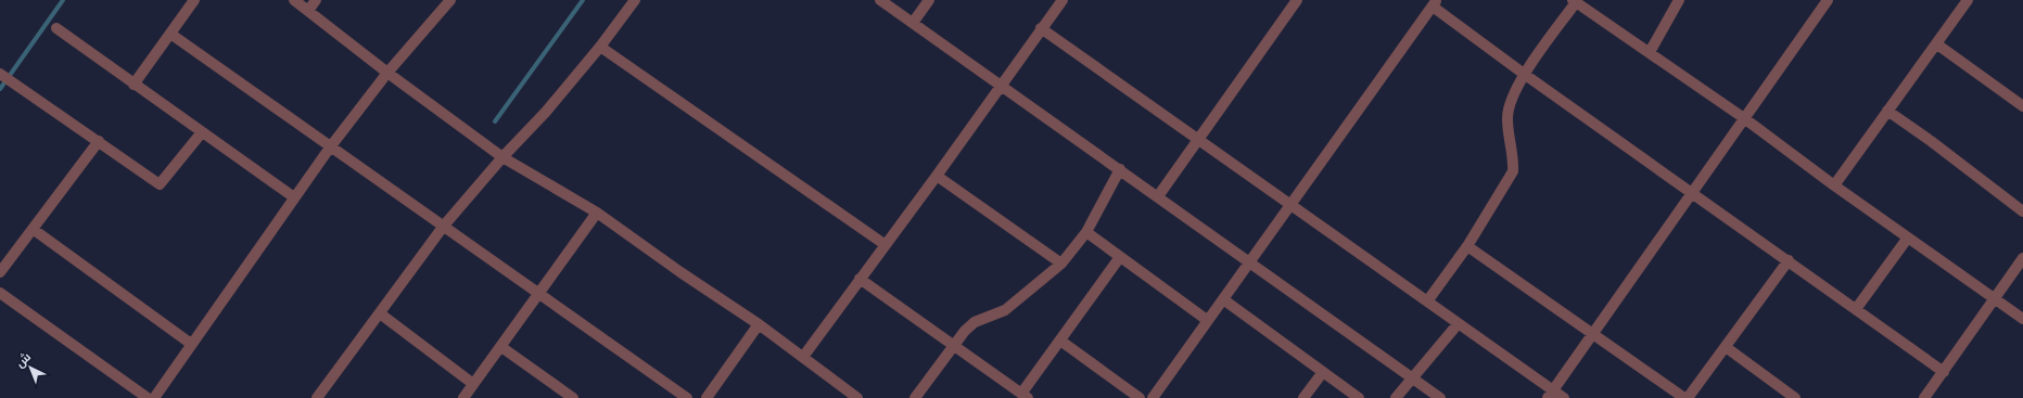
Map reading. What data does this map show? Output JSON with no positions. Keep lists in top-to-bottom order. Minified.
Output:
{"north":"top left"}
